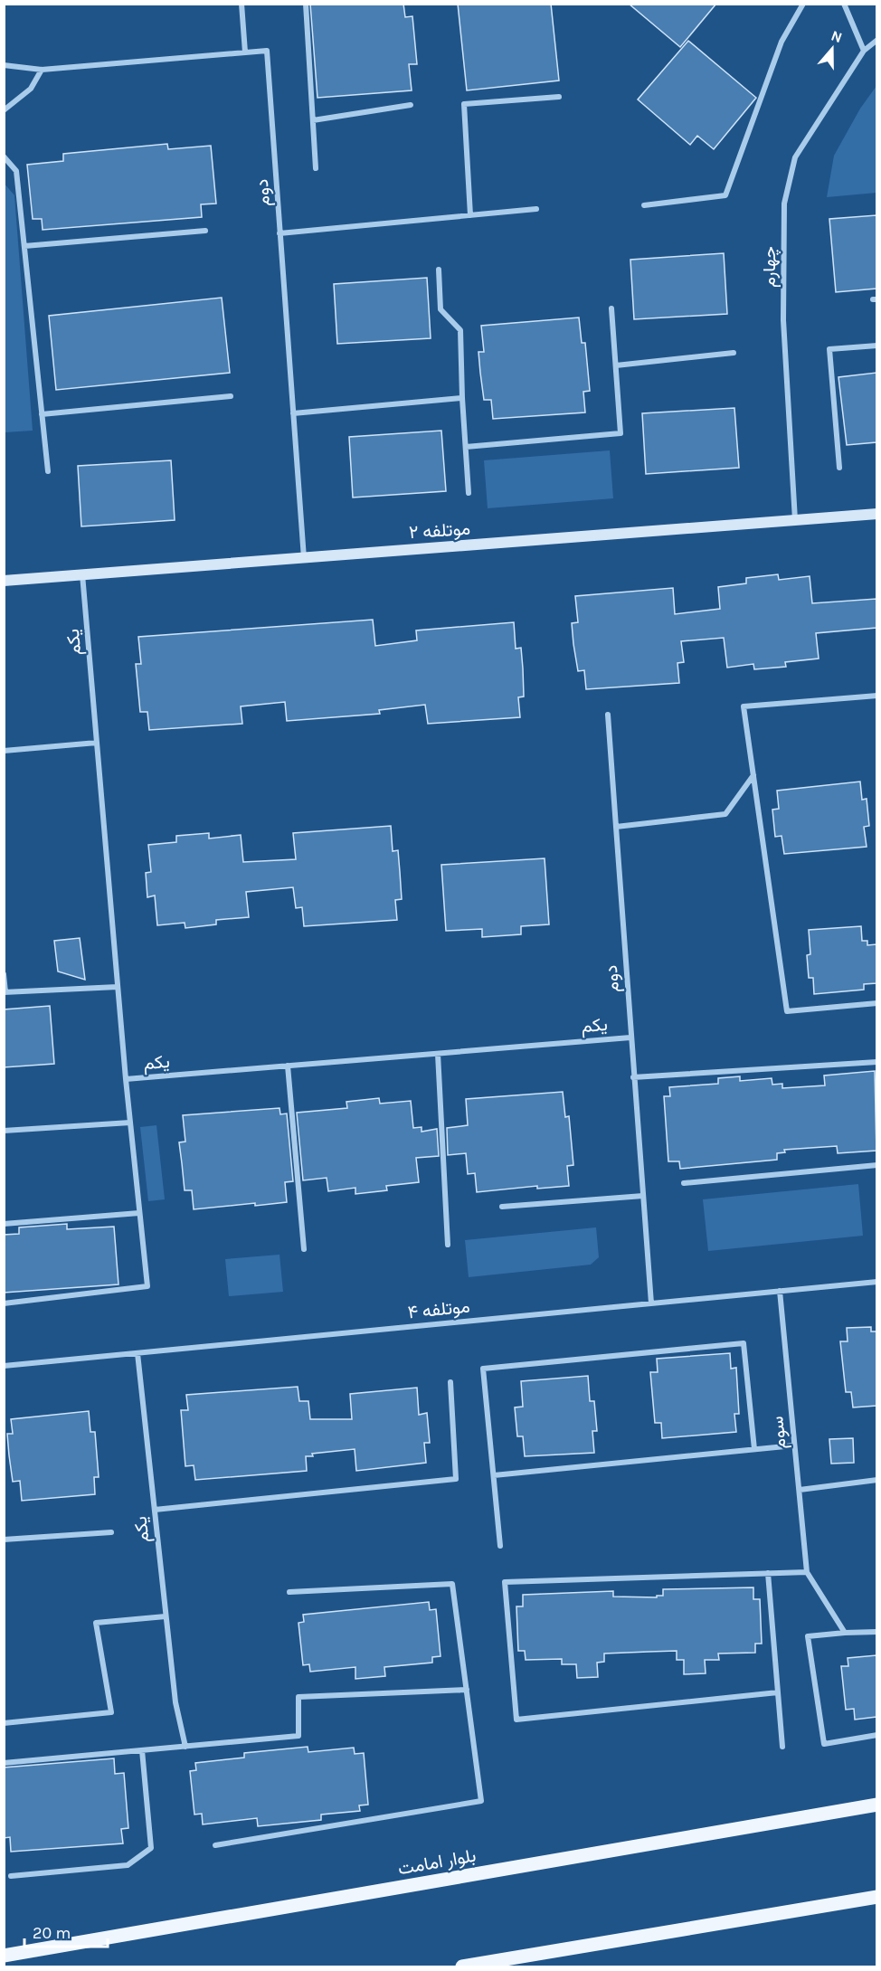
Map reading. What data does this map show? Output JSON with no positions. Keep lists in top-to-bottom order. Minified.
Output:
{"streets":{"main road":["بلوار امامت"],"street":["دوم","چهارم","موتلفه ۲","یکم","موتلفه ۴","سوم"]},"crossings":[["دوم","موتلفه ۲"],["دوم","یکم"],["دوم","موتلفه ۴"],["چهارم","موتلفه ۲"],["موتلفه ۲","یکم"],["یکم","موتلفه ۴"],["موتلفه ۴","سوم"]],"scale_bar":"20 m","north":"top"}
